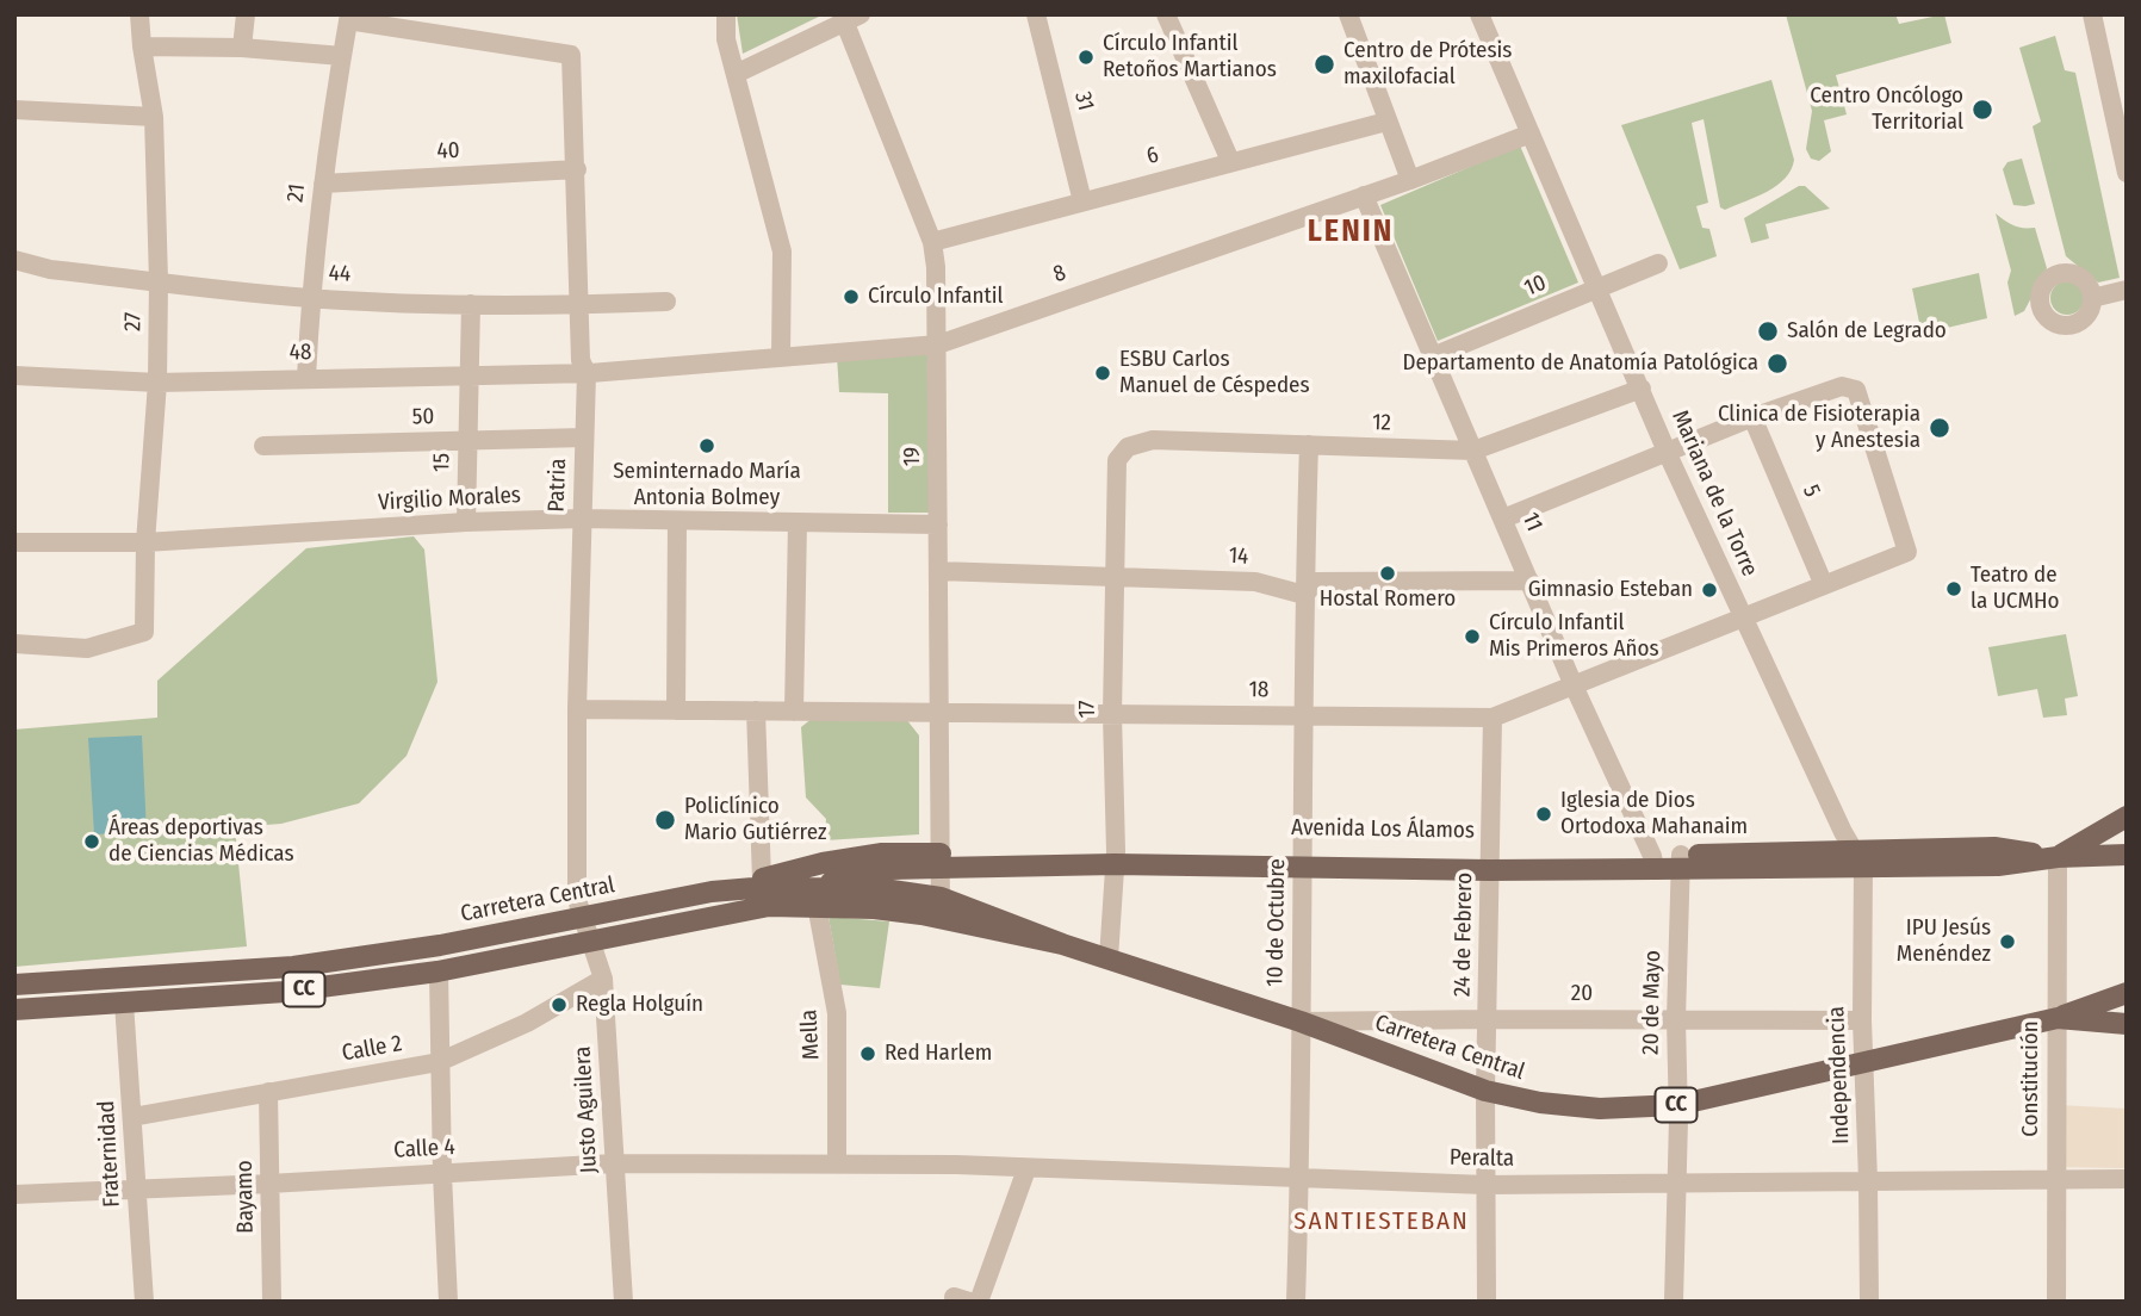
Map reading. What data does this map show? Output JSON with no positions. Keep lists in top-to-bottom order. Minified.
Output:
{"streets":{"main road":["Avenida Los Álamos","Carretera Central","CC"],"street":["31","40","6","21","44","8","10","27","48","50","12","19","15","Patria","5","Mariana de la Torre","Virgilio Morales","11","14","18","17","10 de Octubre","24 de Febrero","20","20 de Mayo","Mella","Calle 2","Independencia","Constitución","Justo Aguilera","Calle 4","Fraternidad","Peralta","Bayamo"]},"crossings":[["31","6"],["40","21"],["40","Patria"],["6","19"],["21","44"],["21","48"],["21","Patria"],["44","27"],["44","15"],["44","Patria"],["8","48"],["8","19"],["8","Patria"],["8","Mariana de la Torre"],["8","11"],["10","Mariana de la Torre"],["10","11"],["27","48"],["27","Virgilio Morales"],["48","15"],["48","Patria"],["50","15"],["50","Patria"],["12","Mariana de la Torre"],["12","11"],["12","17"],["12","10 de Octubre"],["19","Virgilio Morales"],["19","14"],["19","18"],["19","Avenida Los Álamos"],["19","Carretera Central"],["15","Virgilio Morales"],["Patria","Virgilio Morales"],["Patria","18"],["Patria","Carretera Central"],["Patria","Justo Aguilera"],["5","18"],["Mariana de la Torre","18"],["Mariana de la Torre","Avenida Los Álamos"],["Mariana de la Torre","Independencia"],["11","18"],["11","Avenida Los Álamos"],["14","17"],["14","10 de Octubre"],["18","17"],["18","10 de Octubre"],["18","24 de Febrero"],["17","Avenida Los Álamos"],["17","Carretera Central"],["Avenida Los Álamos","Carretera Central"],["Avenida Los Álamos","10 de Octubre"],["Avenida Los Álamos","24 de Febrero"],["Avenida Los Álamos","20 de Mayo"],["Avenida Los Álamos","Mella"],["Avenida Los Álamos","Independencia"],["Avenida Los Álamos","Constitución"],["Carretera Central","10 de Octubre"],["Carretera Central","24 de Febrero"],["Carretera Central","20"],["Carretera Central","20 de Mayo"],["Carretera Central","Mella"],["Carretera Central","Independencia"],["Carretera Central","Constitución"],["Carretera Central","Justo Aguilera"],["Carretera Central","Fraternidad"],["10 de Octubre","20"],["10 de Octubre","Peralta"],["24 de Febrero","20"],["24 de Febrero","Peralta"],["20","20 de Mayo"],["20","Independencia"],["20 de Mayo","Peralta"],["Mella","Calle 4"],["Mella","Peralta"],["Calle 2","Justo Aguilera"],["Calle 2","Fraternidad"],["Calle 2","Bayamo"],["Independencia","Peralta"],["Constitución","Peralta"],["Justo Aguilera","Calle 4"],["Calle 4","Fraternidad"],["Calle 4","Peralta"],["Calle 4","Bayamo"]],"districts":["LENIN","SANTIESTEBAN"],"places":["Círculo Infantil Retoños Martianos","Centro de Prótesis maxilofacial","Centro Oncólogo Territorial","Círculo Infantil","Salón de Legrado","Departamento de Anatomía Patológica","ESBU Carlos Manuel de Céspedes","Clinica de Fisioterapia y Anestesia","Seminternado María Antonia Bolmey","Hostal Romero","Teatro de la UCMHo","Gimnasio Esteban","Círculo Infantil Mis Primeros Años","Iglesia de Dios Ortodoxa Mahanaim","Policlínico Mario Gutiérrez","Áreas deportivas de Ciencias Médicas","IPU Jesús Menéndez","Regla Holguín","Red Harlem"]}
